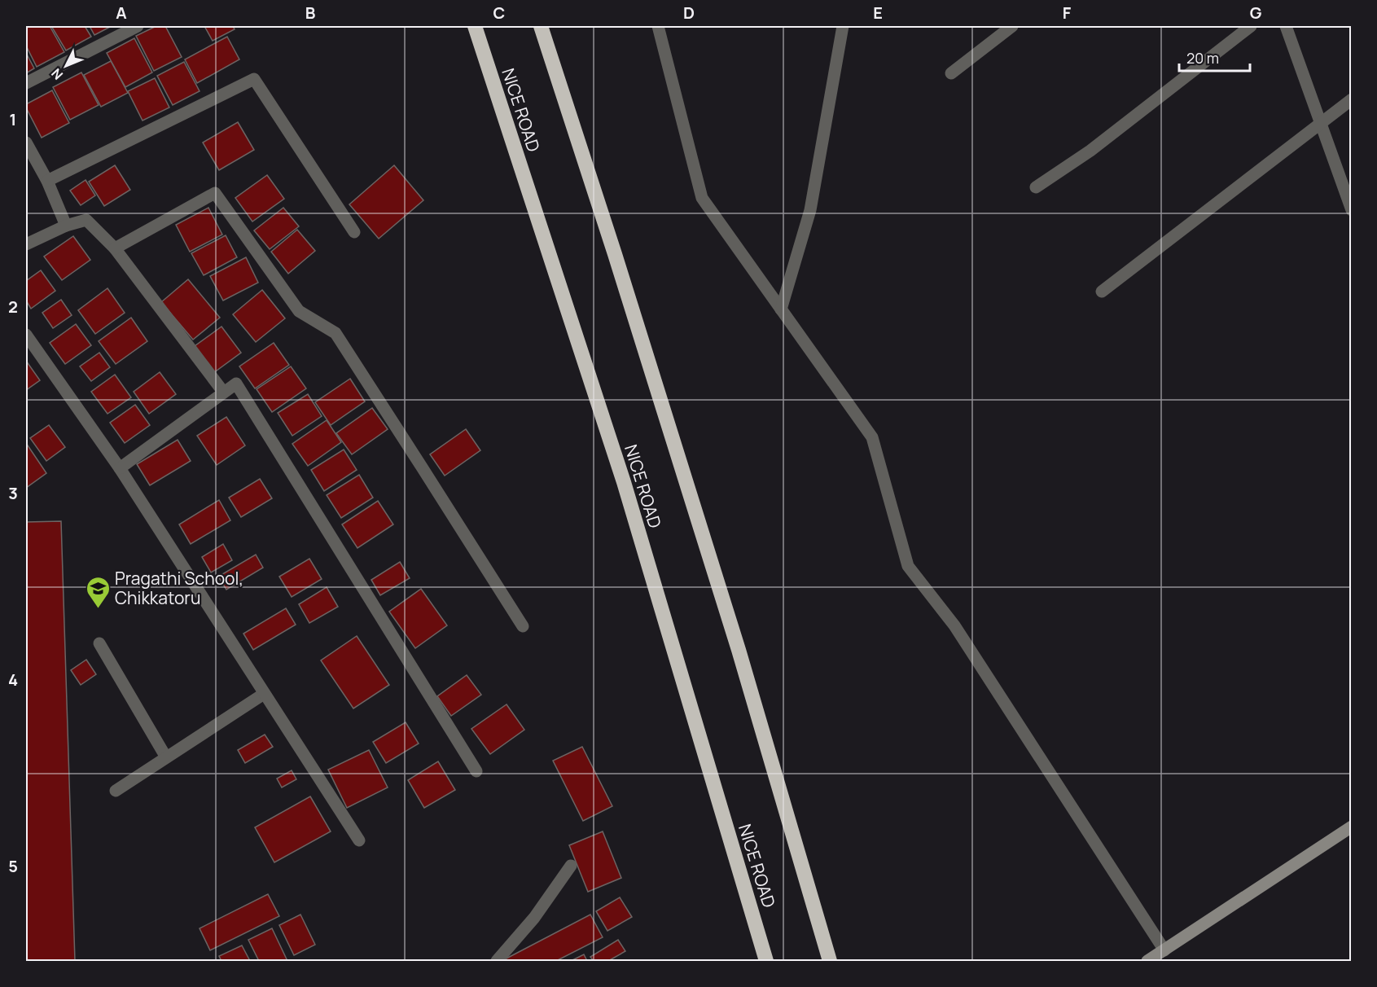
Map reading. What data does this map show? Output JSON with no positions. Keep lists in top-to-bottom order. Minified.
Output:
{"streets":{"highway":["NICE ROAD"]},"places":{"school or university":["Pragathi School, Chikkatoru"]},"scale_bar":"20 m","north":"bottom left","grid":{"columns":["A","B","C","D","E","F","G"],"rows":["1","2","3","4","5"]}}
